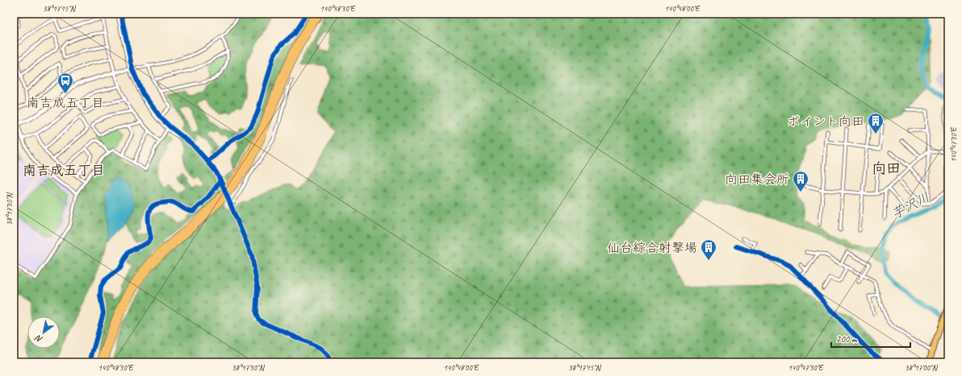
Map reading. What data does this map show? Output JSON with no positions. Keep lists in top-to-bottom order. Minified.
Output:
{"districts":["向田","南吉成五丁目"],"water":["芋沢川"],"places":{"bus stop":["南吉成五丁目"],"building":["ポイント向田","向田集会所","仙台綜合射撃場"]},"scale_bar":"200 m","north":"bottom left","coordinates":["38°17'15\"N","140°48'30\"E","140°48'00\"E","140°47'30\"E","38°17'30\"N","38°17'00\"N"]}
